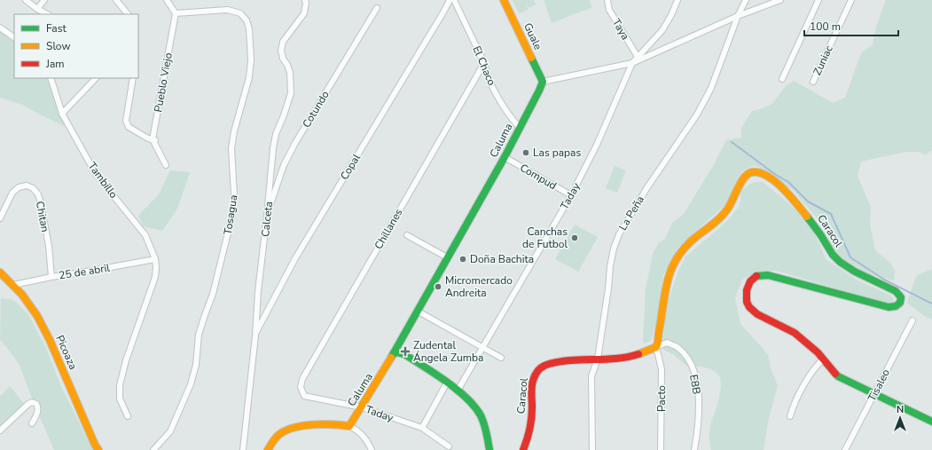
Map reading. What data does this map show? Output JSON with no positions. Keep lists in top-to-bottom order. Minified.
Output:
{"streets":{"street":["Taya","Guale","Zuniac","El Chaco","Pueblo Viejo","Cotundo","Caluma","Copal","Compud","Tambillo","Taday","La Peña","Tosagua","Chitan","Calceta","Chillanes","Caracol","25 de abril","Picoaza","E8B","Tisaleo","Pacto"]},"crossings":[["Taya","Taday"],["Guale","Caluma"],["El Chaco","Caluma"],["El Chaco","Chillanes"],["Pueblo Viejo","Tosagua"],["Cotundo","Calceta"],["Caluma","Compud"],["Caluma","Taday"],["Copal","Calceta"],["Compud","Taday"],["Tambillo","25 de abril"],["Taday","Chillanes"],["La Peña","Caracol"],["Chitan","25 de abril"],["Caracol","E8B"],["Caracol","Tisaleo"],["Caracol","Pacto"],["25 de abril","Picoaza"],["E8B","Pacto"]],"places":{"other":["Las papas","Canchas de Futbol","Doña Bachita","Micromercado Andreita"],"health":["Zudental Ángela Zumba"]},"legend":["Fast","Slow","Jam"],"scale_bar":"100 m","north":"top"}
